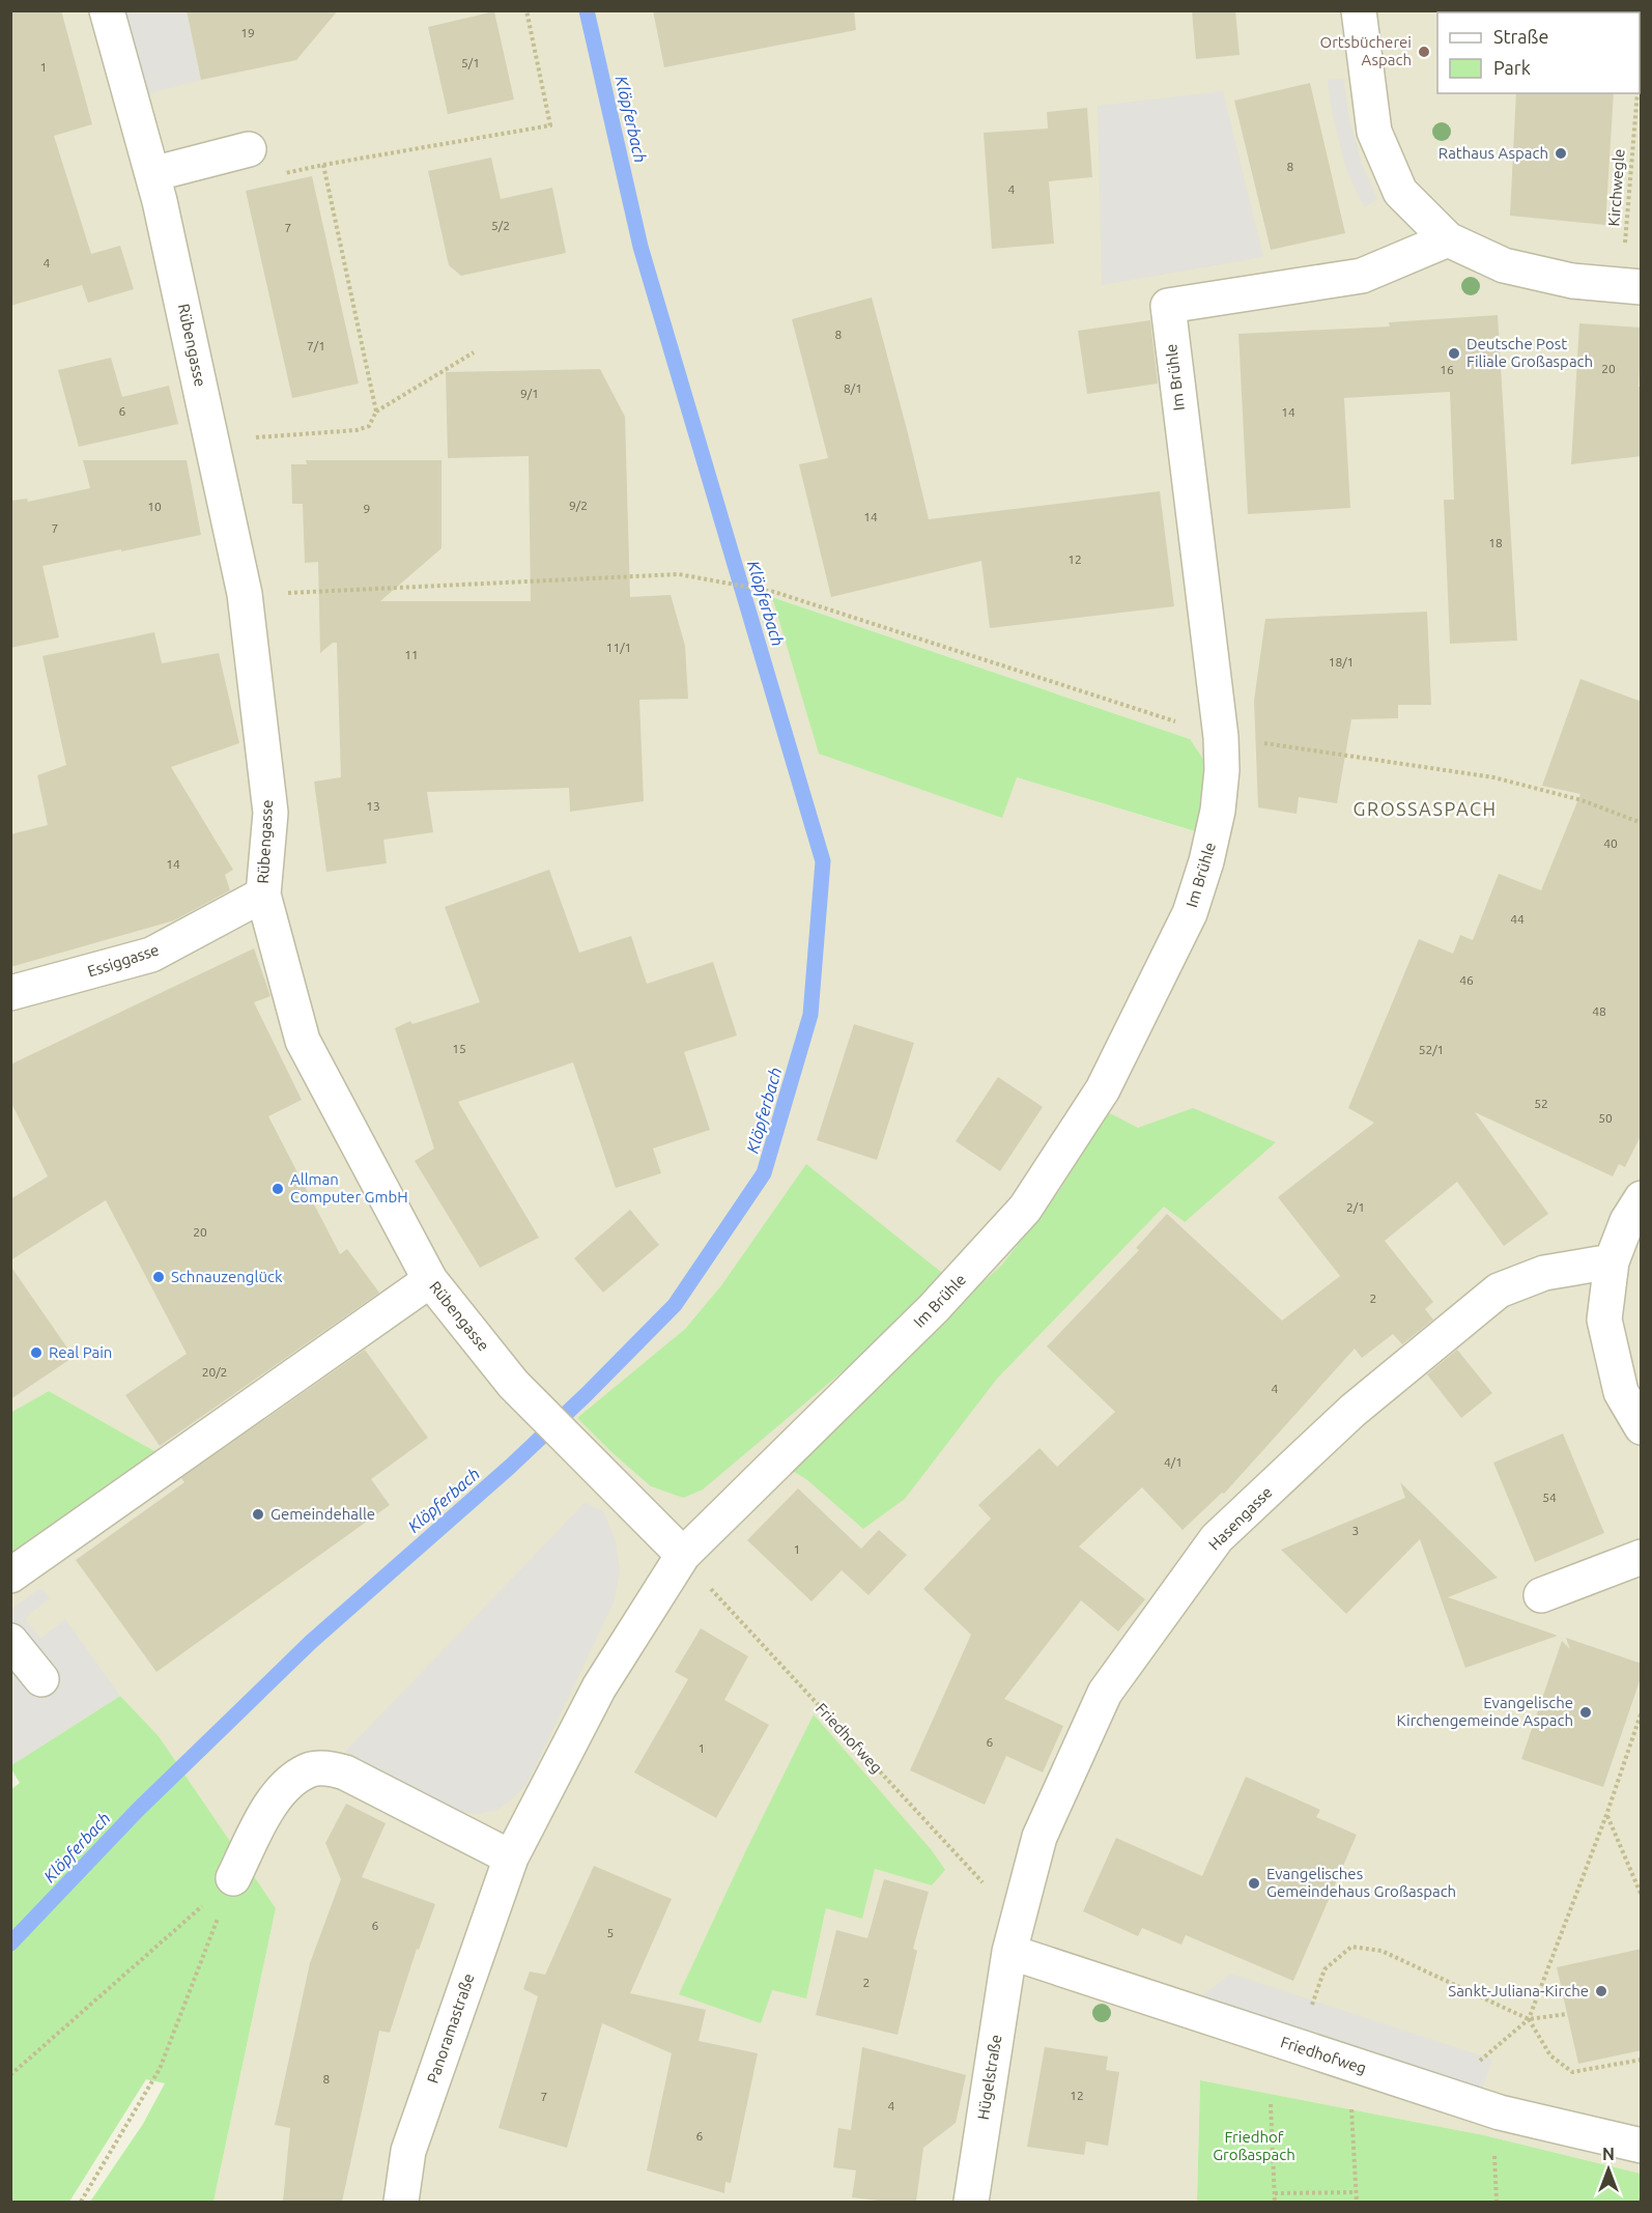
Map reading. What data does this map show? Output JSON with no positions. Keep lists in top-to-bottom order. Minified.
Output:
{"streets":{"street":["Rübengasse","Im Brühle","Essiggasse","Hasengasse","Friedhofweg","Panoramastraße","Hügelstraße"],"path":["Kirchwegle"]},"crossings":[["Rübengasse","Im Brühle"],["Rübengasse","Essiggasse"],["Rübengasse","Friedhofweg"],["Rübengasse","Panoramastraße"],["Im Brühle","Friedhofweg"],["Im Brühle","Panoramastraße"],["Hasengasse","Friedhofweg"],["Hasengasse","Hügelstraße"],["Friedhofweg","Panoramastraße"],["Friedhofweg","Hügelstraße"]],"districts":["GROSSASPACH"],"water":["Klöpferbach"],"parks":["Friedhof Großaspach"],"places":["Ortsbücherei Aspach","Rathaus Aspach","Deutsche Post Filiale Großaspach","Allman Computer GmbH","Schnauzenglück","Real Pain","Gemeindehalle","Evangelische Kirchengemeinde Aspach","Evangelisches Gemeindehaus Großaspach","Sankt-Juliana-Kirche"],"house_numbers":["19","5/1","1","8","4","5/2","7","4","8","7/1","20","16","8/1","9/1","6","14","9/2","10","9","14","7","18","12","11/1","11","18/1","13","40","14","44","46","48","15","52/1","52","50","2/1","20","2","20/2","4","4/1","54","3","1","6","1","6","5","2","8","12","7","4","6"],"legend":["Straße","Park"],"north":"top"}
